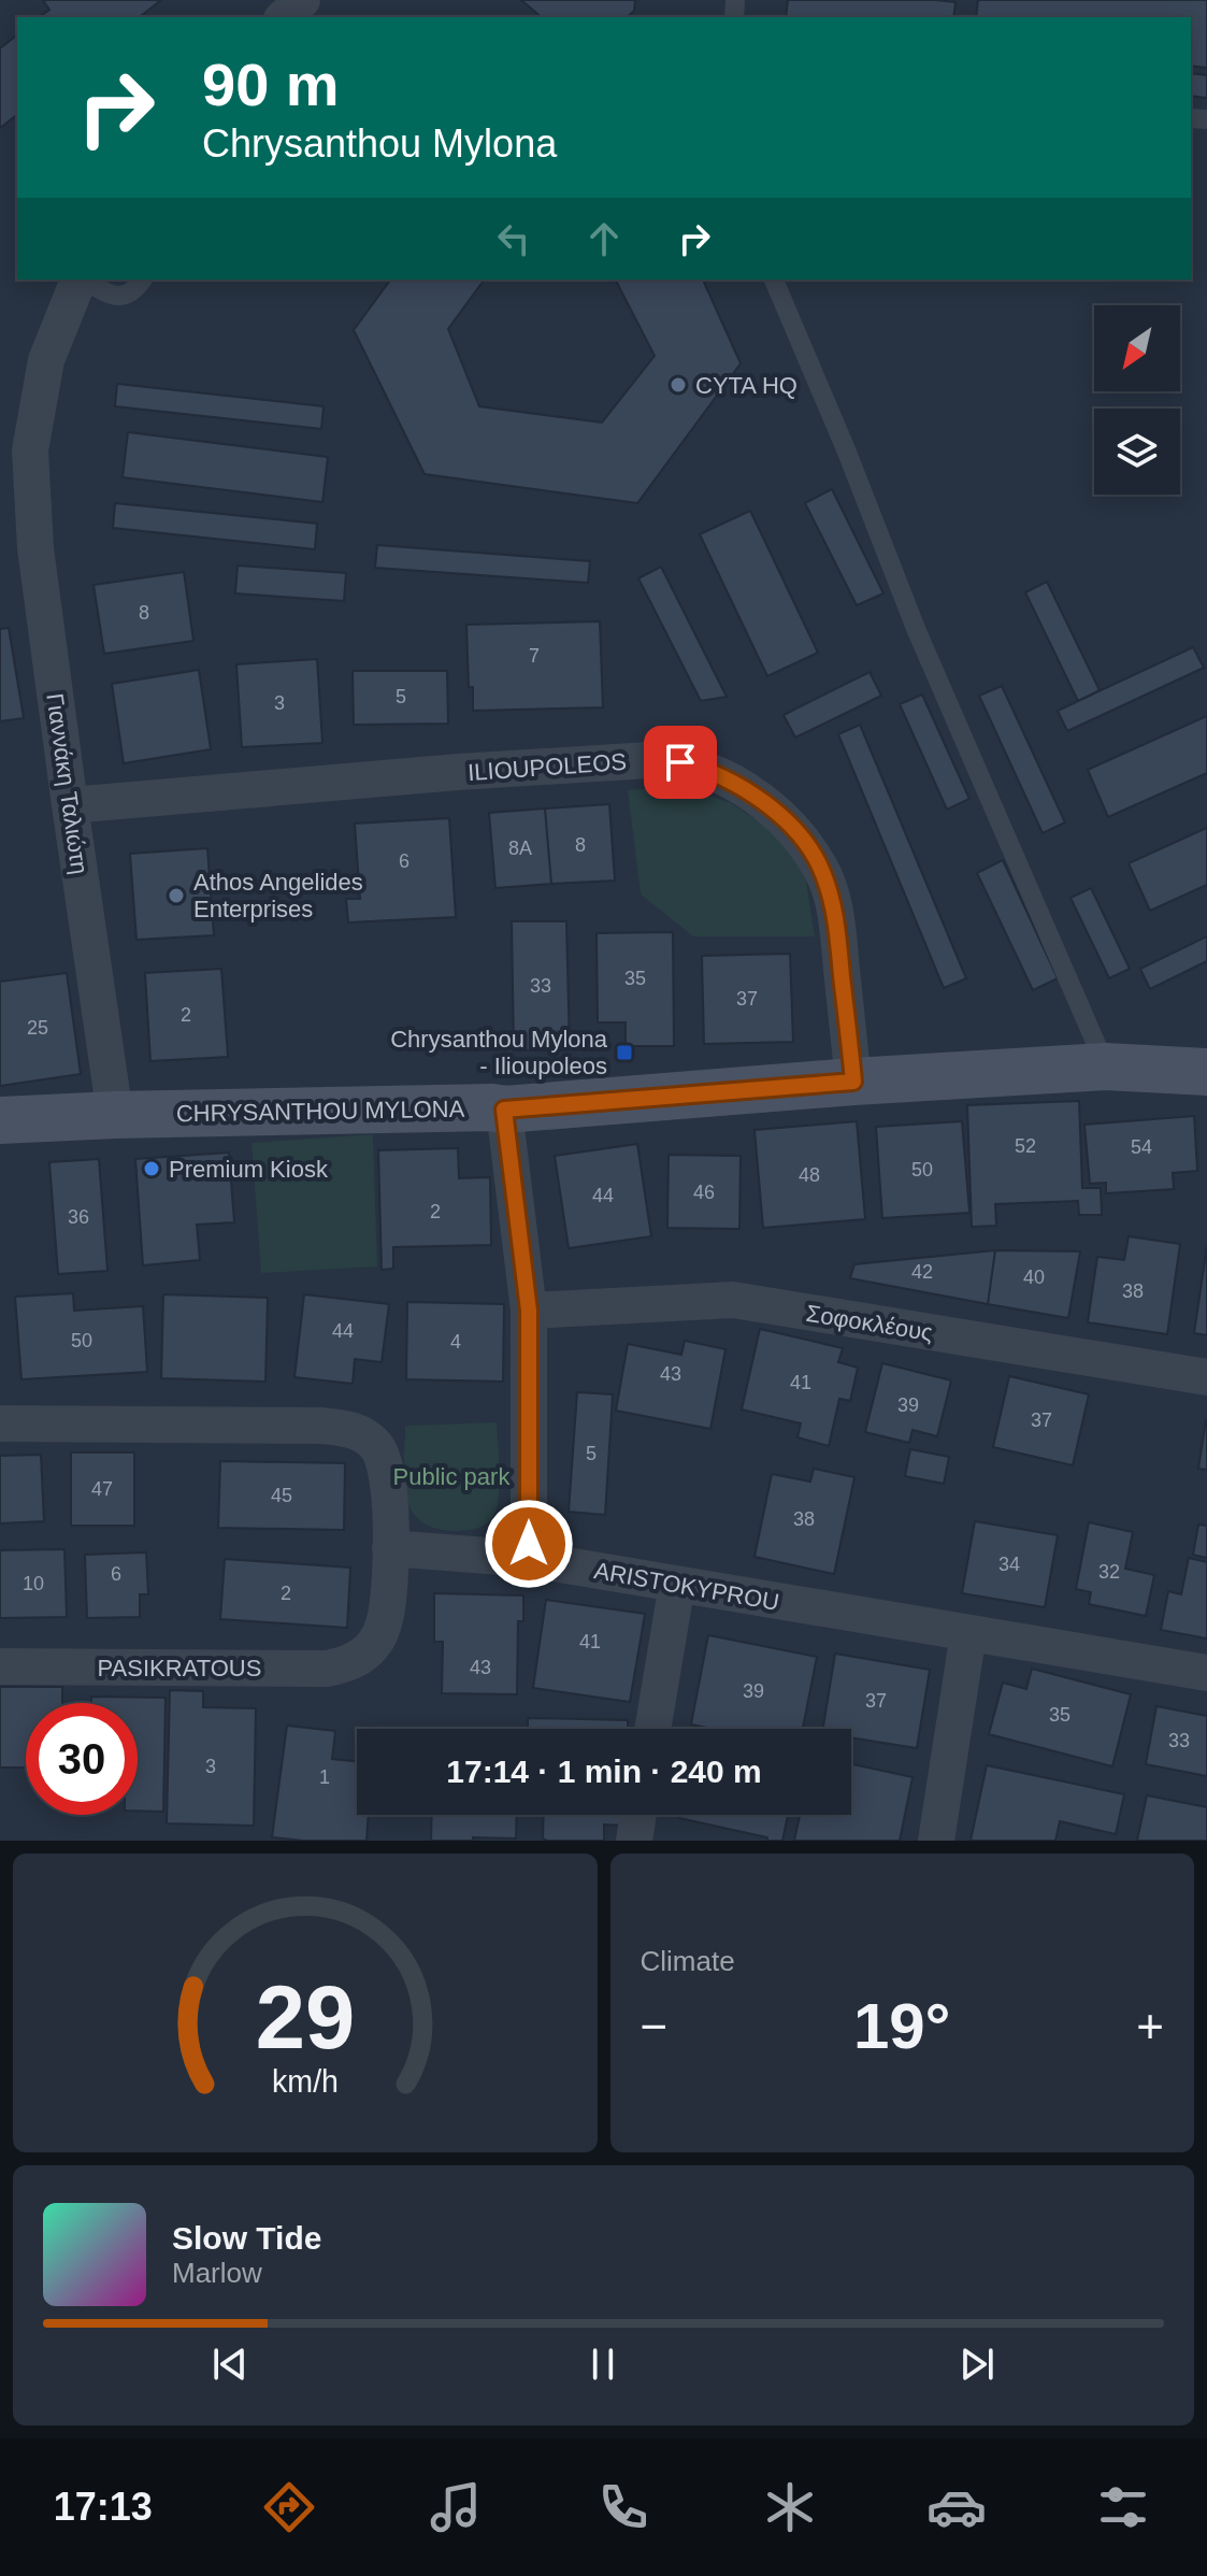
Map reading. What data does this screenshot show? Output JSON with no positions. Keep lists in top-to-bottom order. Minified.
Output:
{"streets":{"street":["ILIOUPOLEOS","Γιαννάκη Ταλιώτη","CHRYSANTHOU MYLONA","Σοφοκλέους","ARISTOKYPROU","PASIKRATOUS"]},"crossings":[["ILIOUPOLEOS","Γιαννάκη Ταλιώτη"],["ILIOUPOLEOS","CHRYSANTHOU MYLONA"],["Γιαννάκη Ταλιώτη","CHRYSANTHOU MYLONA"],["ARISTOKYPROU","PASIKRATOUS"]],"parks":["Public park"],"places":{"other":["CYTA HQ","Athos Angelides Enterprises","Premium Kiosk"],"transit":["Chrysanthou Mylona - Ilioupoleos"]},"house_numbers":["8","7","5","3","8","8A","6","35","33","37","2","25","52","54","50","48","46","44","2","36","42","40","38","44","50","4","43","41","39","37","5","47","45","38","34","32","6","10","2","41","43","39","37","35","33","3","1"],"north":"bottom left","page":{"turn":["90 m","Chrysanthou Mylona"],"limit":"30","trip":"17:14 · 1 min · 240 m","tile":"Climate","heat":["−","19°","+"],"song":["Slow Tide","Marlow"],"tabs":"17:13","gauge":["29","km/h"]}}
